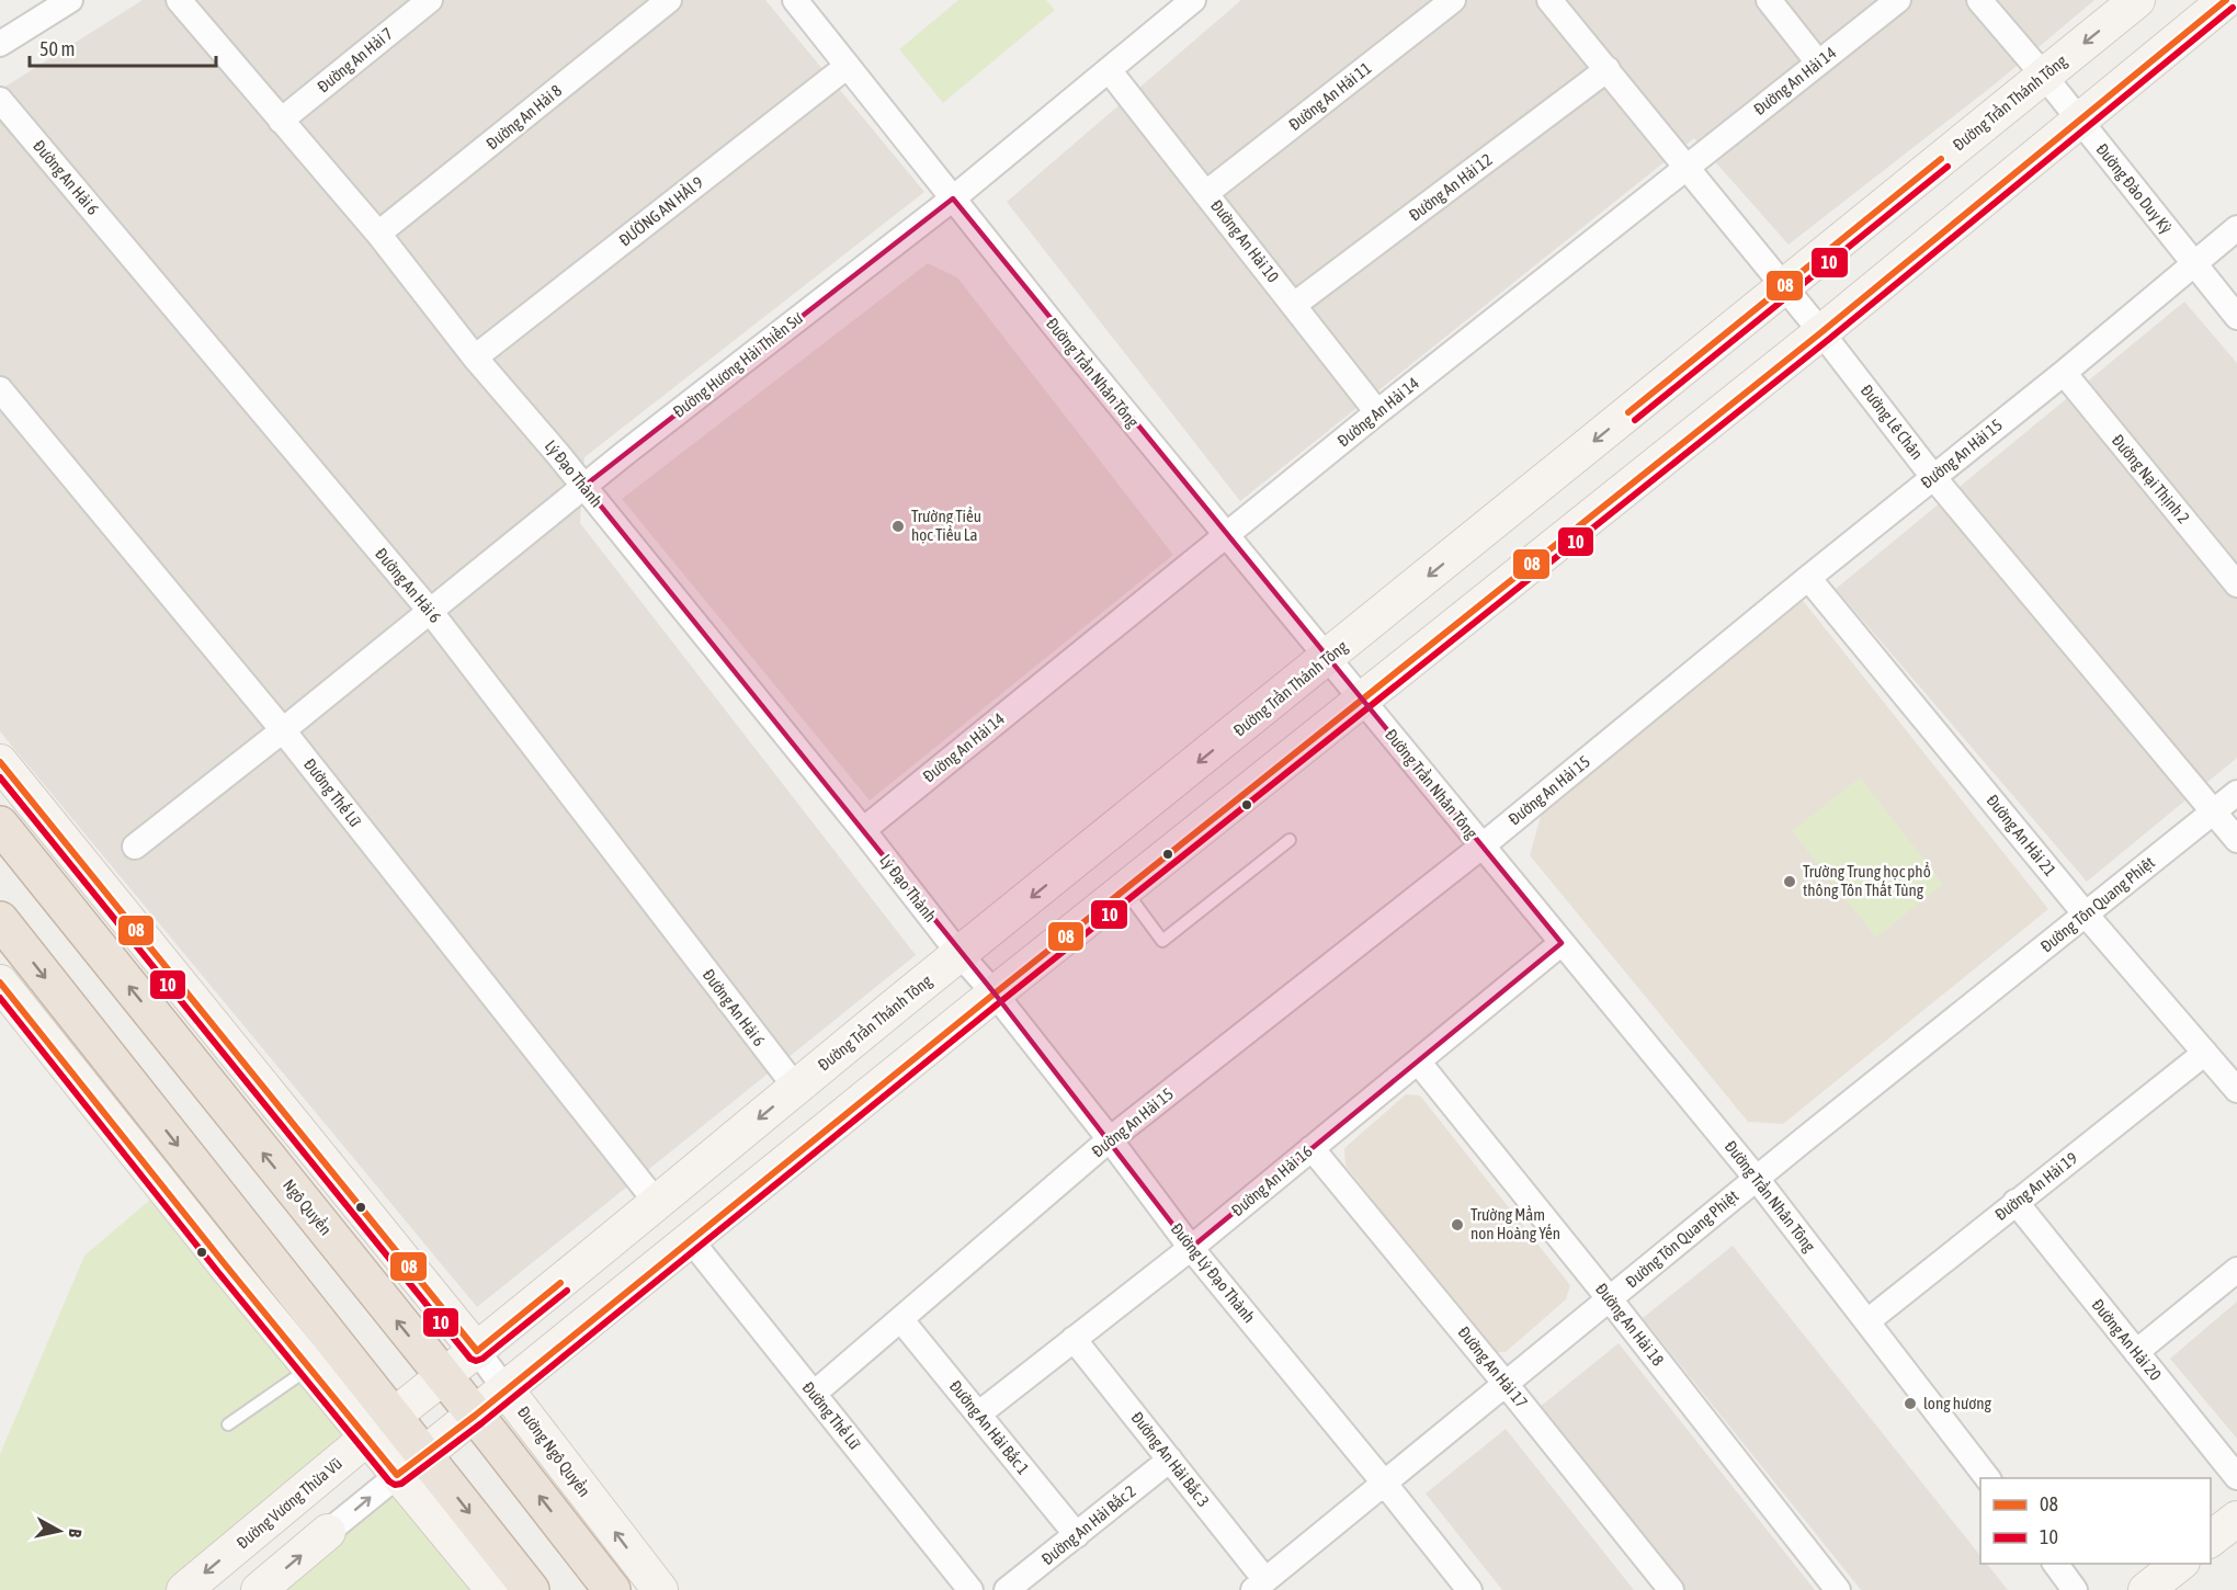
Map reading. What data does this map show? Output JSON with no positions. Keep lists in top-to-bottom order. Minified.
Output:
{"streets":{"highway":["Ngô Quyền"],"main road":["Đường Trần Thánh Tông","Đường Ngô Quyền","Đường Vương Thừa Vũ"],"street":["Đường An Hải 7","Đường An Hải 14","Đường An Hải 11","Đường An Hải 8","Đường An Hải 6","Đường An Hải 12","Đường Đào Duy Kỳ","ĐƯỜNG AN HẢl 9","Đường An Hải 10","Đường Hương Hải Thiền Sư","Đường Trần Nhân Tông","Đường Lê Chân","Đường An Hải 15","Lý Đạo Thành","Đường Nại Thịnh 2","Đường Thế Lữ","Đường An Hải 21","Đường Tôn Quang Phiệt","Đường An Hải 16","Đường An Hải 19","Đường Lý Đạo Thành","Đường An Hải 18","Đường An Hải 20","Đường An Hải 17","Đường An Hải Bắc 1","Đường An Hải Bắc 3","Đường An Hải Bắc 2"]},"crossings":[["Đường An Hải 7","Lý Đạo Thành"],["Đường An Hải 14","Đường An Hải 10"],["Đường An Hải 14","Đường Trần Nhân Tông"],["Đường An Hải 14","Đường Lê Chân"],["Đường An Hải 14","Lý Đạo Thành"],["Đường An Hải 11","Đường An Hải 10"],["Đường Trần Thánh Tông","Đường An Hải 6"],["Đường Trần Thánh Tông","Đường Đào Duy Kỳ"],["Đường Trần Thánh Tông","Đường Trần Nhân Tông"],["Đường Trần Thánh Tông","Đường Lê Chân"],["Đường Trần Thánh Tông","Lý Đạo Thành"],["Đường Trần Thánh Tông","Đường Thế Lữ"],["Đường Trần Thánh Tông","Ngô Quyền"],["Đường Trần Thánh Tông","Đường Lý Đạo Thành"],["Đường Trần Thánh Tông","Đường Ngô Quyền"],["Đường Trần Thánh Tông","Đường Vương Thừa Vũ"],["Đường An Hải 8","Lý Đạo Thành"],["Đường An Hải 6","Đường Hương Hải Thiền Sư"],["Đường An Hải 12","Đường An Hải 10"],["Đường An Hải 12","Đường Lê Chân"],["Đường Đào Duy Kỳ","Đường An Hải 15"],["ĐƯỜNG AN HẢl 9","Đường Trần Nhân Tông"],["ĐƯỜNG AN HẢl 9","Lý Đạo Thành"],["Đường An Hải 10","Đường Hương Hải Thiền Sư"],["Đường Hương Hải Thiền Sư","Đường Trần Nhân Tông"],["Đường Hương Hải Thiền Sư","Lý Đạo Thành"],["Đường Hương Hải Thiền Sư","Đường Thế Lữ"],["Đường Trần Nhân Tông","Đường An Hải 15"],["Đường Trần Nhân Tông","Đường Tôn Quang Phiệt"],["Đường Trần Nhân Tông","Đường An Hải 16"],["Đường Trần Nhân Tông","Đường An Hải 19"],["Đường Lê Chân","Đường An Hải 15"],["Đường Lê Chân","Đường Tôn Quang Phiệt"],["Đường An Hải 15","Đường Nại Thịnh 2"],["Đường An Hải 15","Đường Thế Lữ"],["Đường An Hải 15","Đường An Hải 21"],["Đường An Hải 15","Đường Lý Đạo Thành"],["Đường An Hải 15","Đường An Hải Bắc 1"],["Lý Đạo Thành","Đường Lý Đạo Thành"],["Đường An Hải 21","Đường Tôn Quang Phiệt"],["Đường An Hải 21","Đường An Hải 19"],["Đường Tôn Quang Phiệt","Đường Lý Đạo Thành"],["Đường Tôn Quang Phiệt","Đường An Hải 18"],["Đường Tôn Quang Phiệt","Đường An Hải 17"],["Đường Tôn Quang Phiệt","Đường An Hải Bắc 3"],["Đường An Hải 16","Đường Lý Đạo Thành"],["Đường An Hải 16","Đường An Hải 18"],["Đường An Hải 16","Đường An Hải 17"],["Đường An Hải 16","Đường An Hải Bắc 1"],["Đường An Hải 16","Đường An Hải Bắc 3"],["Đường An Hải 19","Đường An Hải 20"],["Ngô Quyền","Đường Vương Thừa Vũ"],["Đường An Hải Bắc 1","Đường An Hải Bắc 2"],["Đường An Hải Bắc 3","Đường An Hải Bắc 2"]],"places":["Trường Tiểu học Tiểu La","Trường Trung học phổ thông Tôn Thất Tùng","Trường Mầm non Hoàng Yến","long hương"],"lines":["transit line 08","transit line 10"],"legend":["08","10"],"scale_bar":"50 m","north":"right"}
